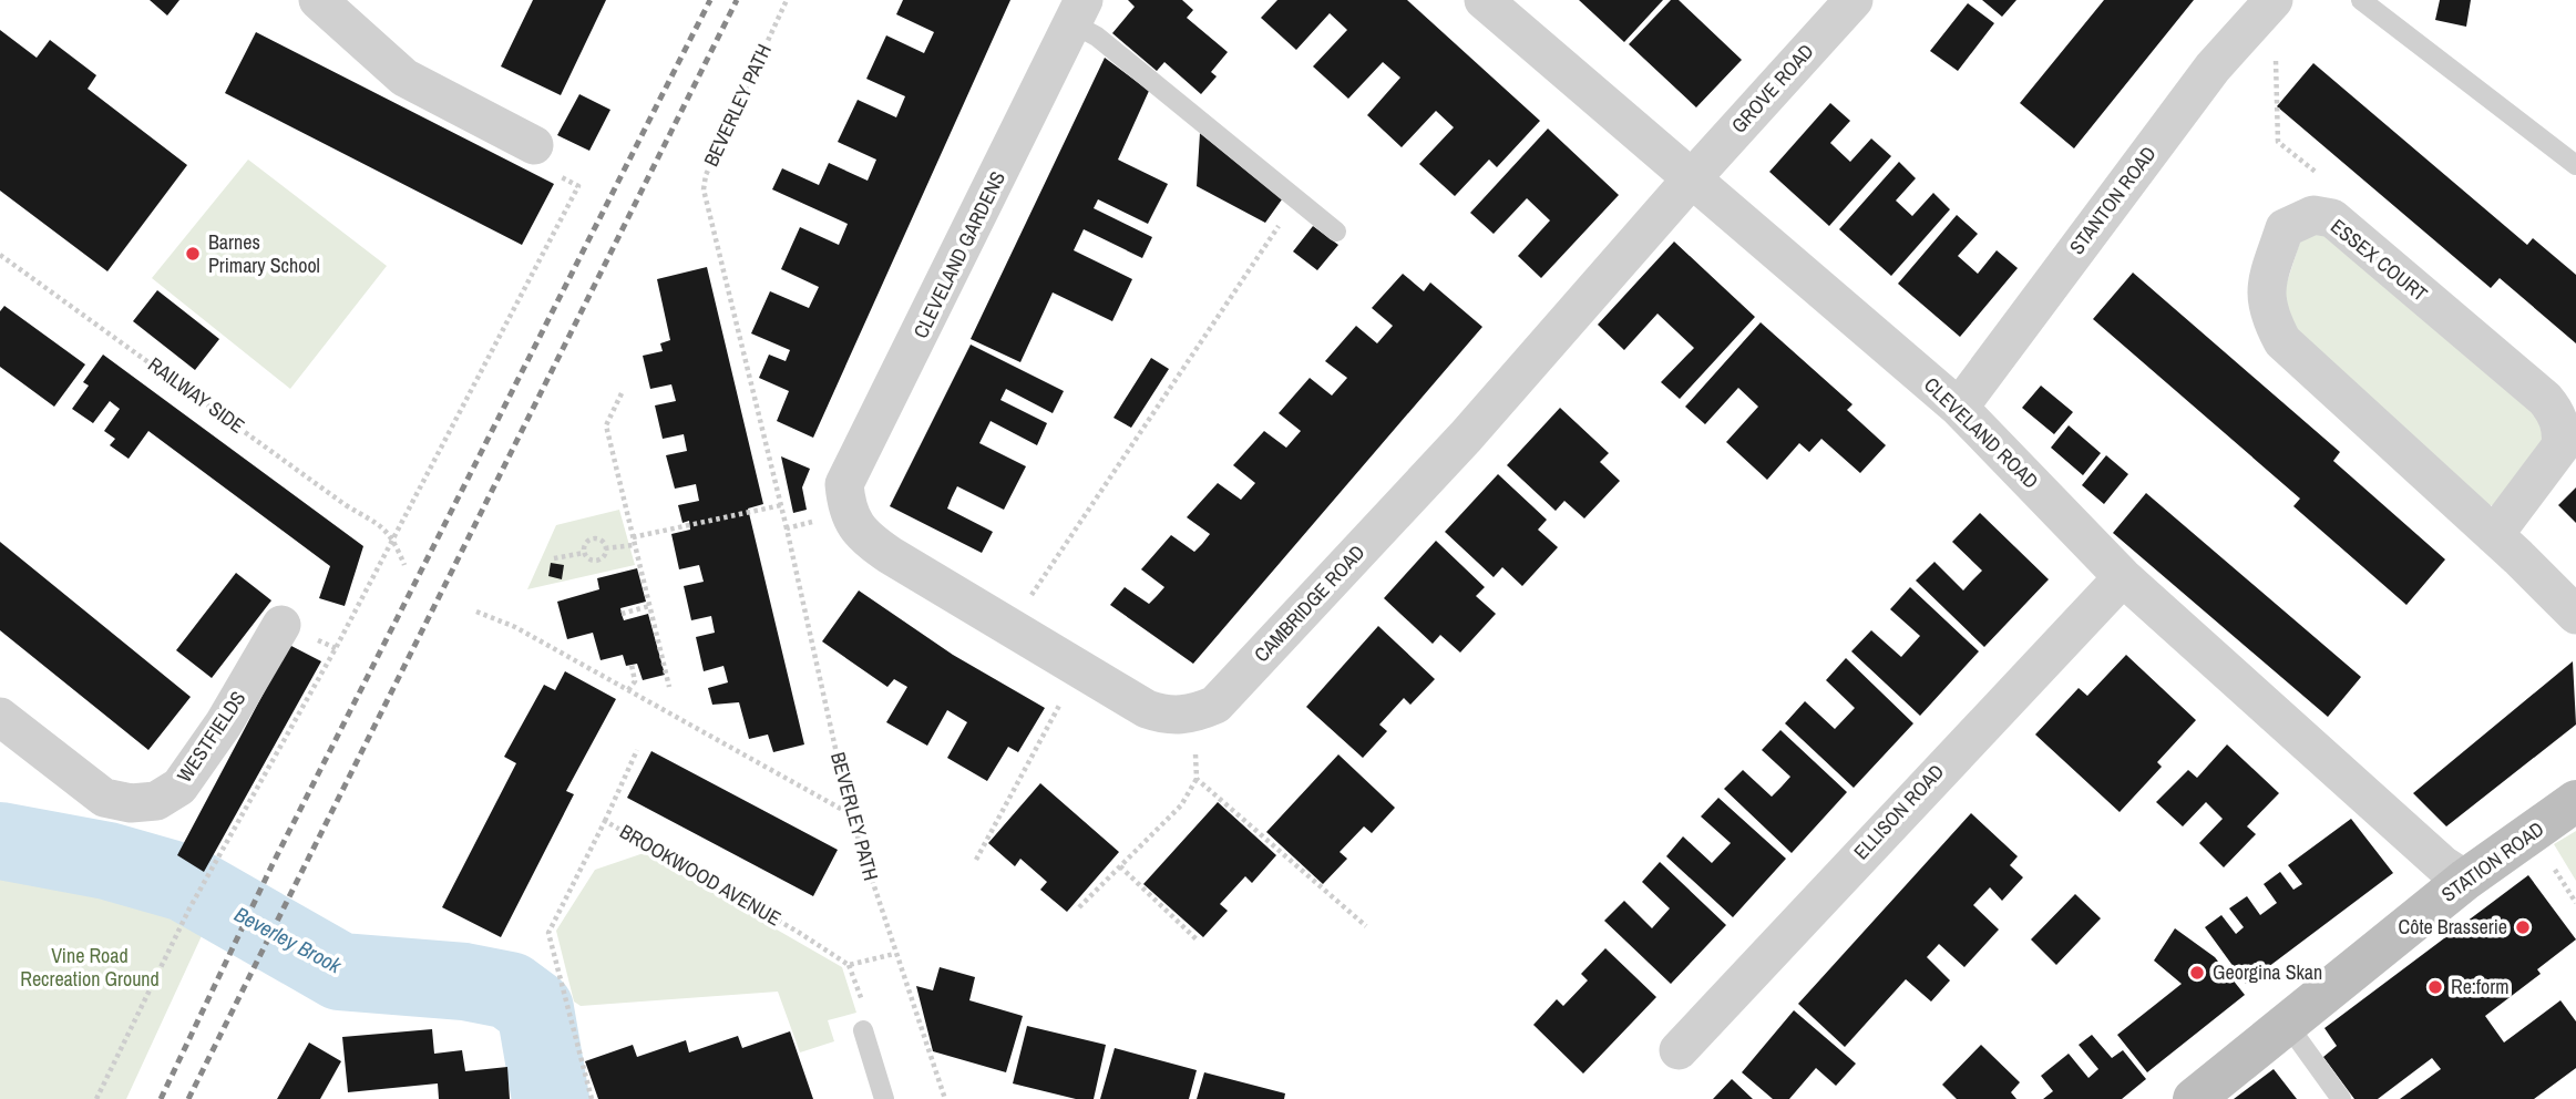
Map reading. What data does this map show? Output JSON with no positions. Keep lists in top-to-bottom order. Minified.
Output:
{"streets":{"main road":["STATION ROAD"],"street":["GROVE ROAD","STANTON ROAD","CLEVELAND GARDENS","ESSEX COURT","CLEVELAND ROAD","CAMBRIDGE ROAD","WESTFIELDS","ELLISON ROAD"],"path":["BEVERLEY PATH","RAILWAY SIDE","BROOKWOOD AVENUE"]},"crossings":[["GROVE ROAD","CLEVELAND ROAD"],["GROVE ROAD","CAMBRIDGE ROAD"],["BEVERLEY PATH","BROOKWOOD AVENUE"],["STANTON ROAD","CLEVELAND ROAD"],["CLEVELAND ROAD","CAMBRIDGE ROAD"],["CLEVELAND ROAD","ELLISON ROAD"],["CLEVELAND ROAD","STATION ROAD"]],"water":["Beverley Brook"],"parks":["Vine Road Recreation Ground"],"places":["Barnes Primary School","Côte Brasserie","Georgina Skan","Re:form"]}
